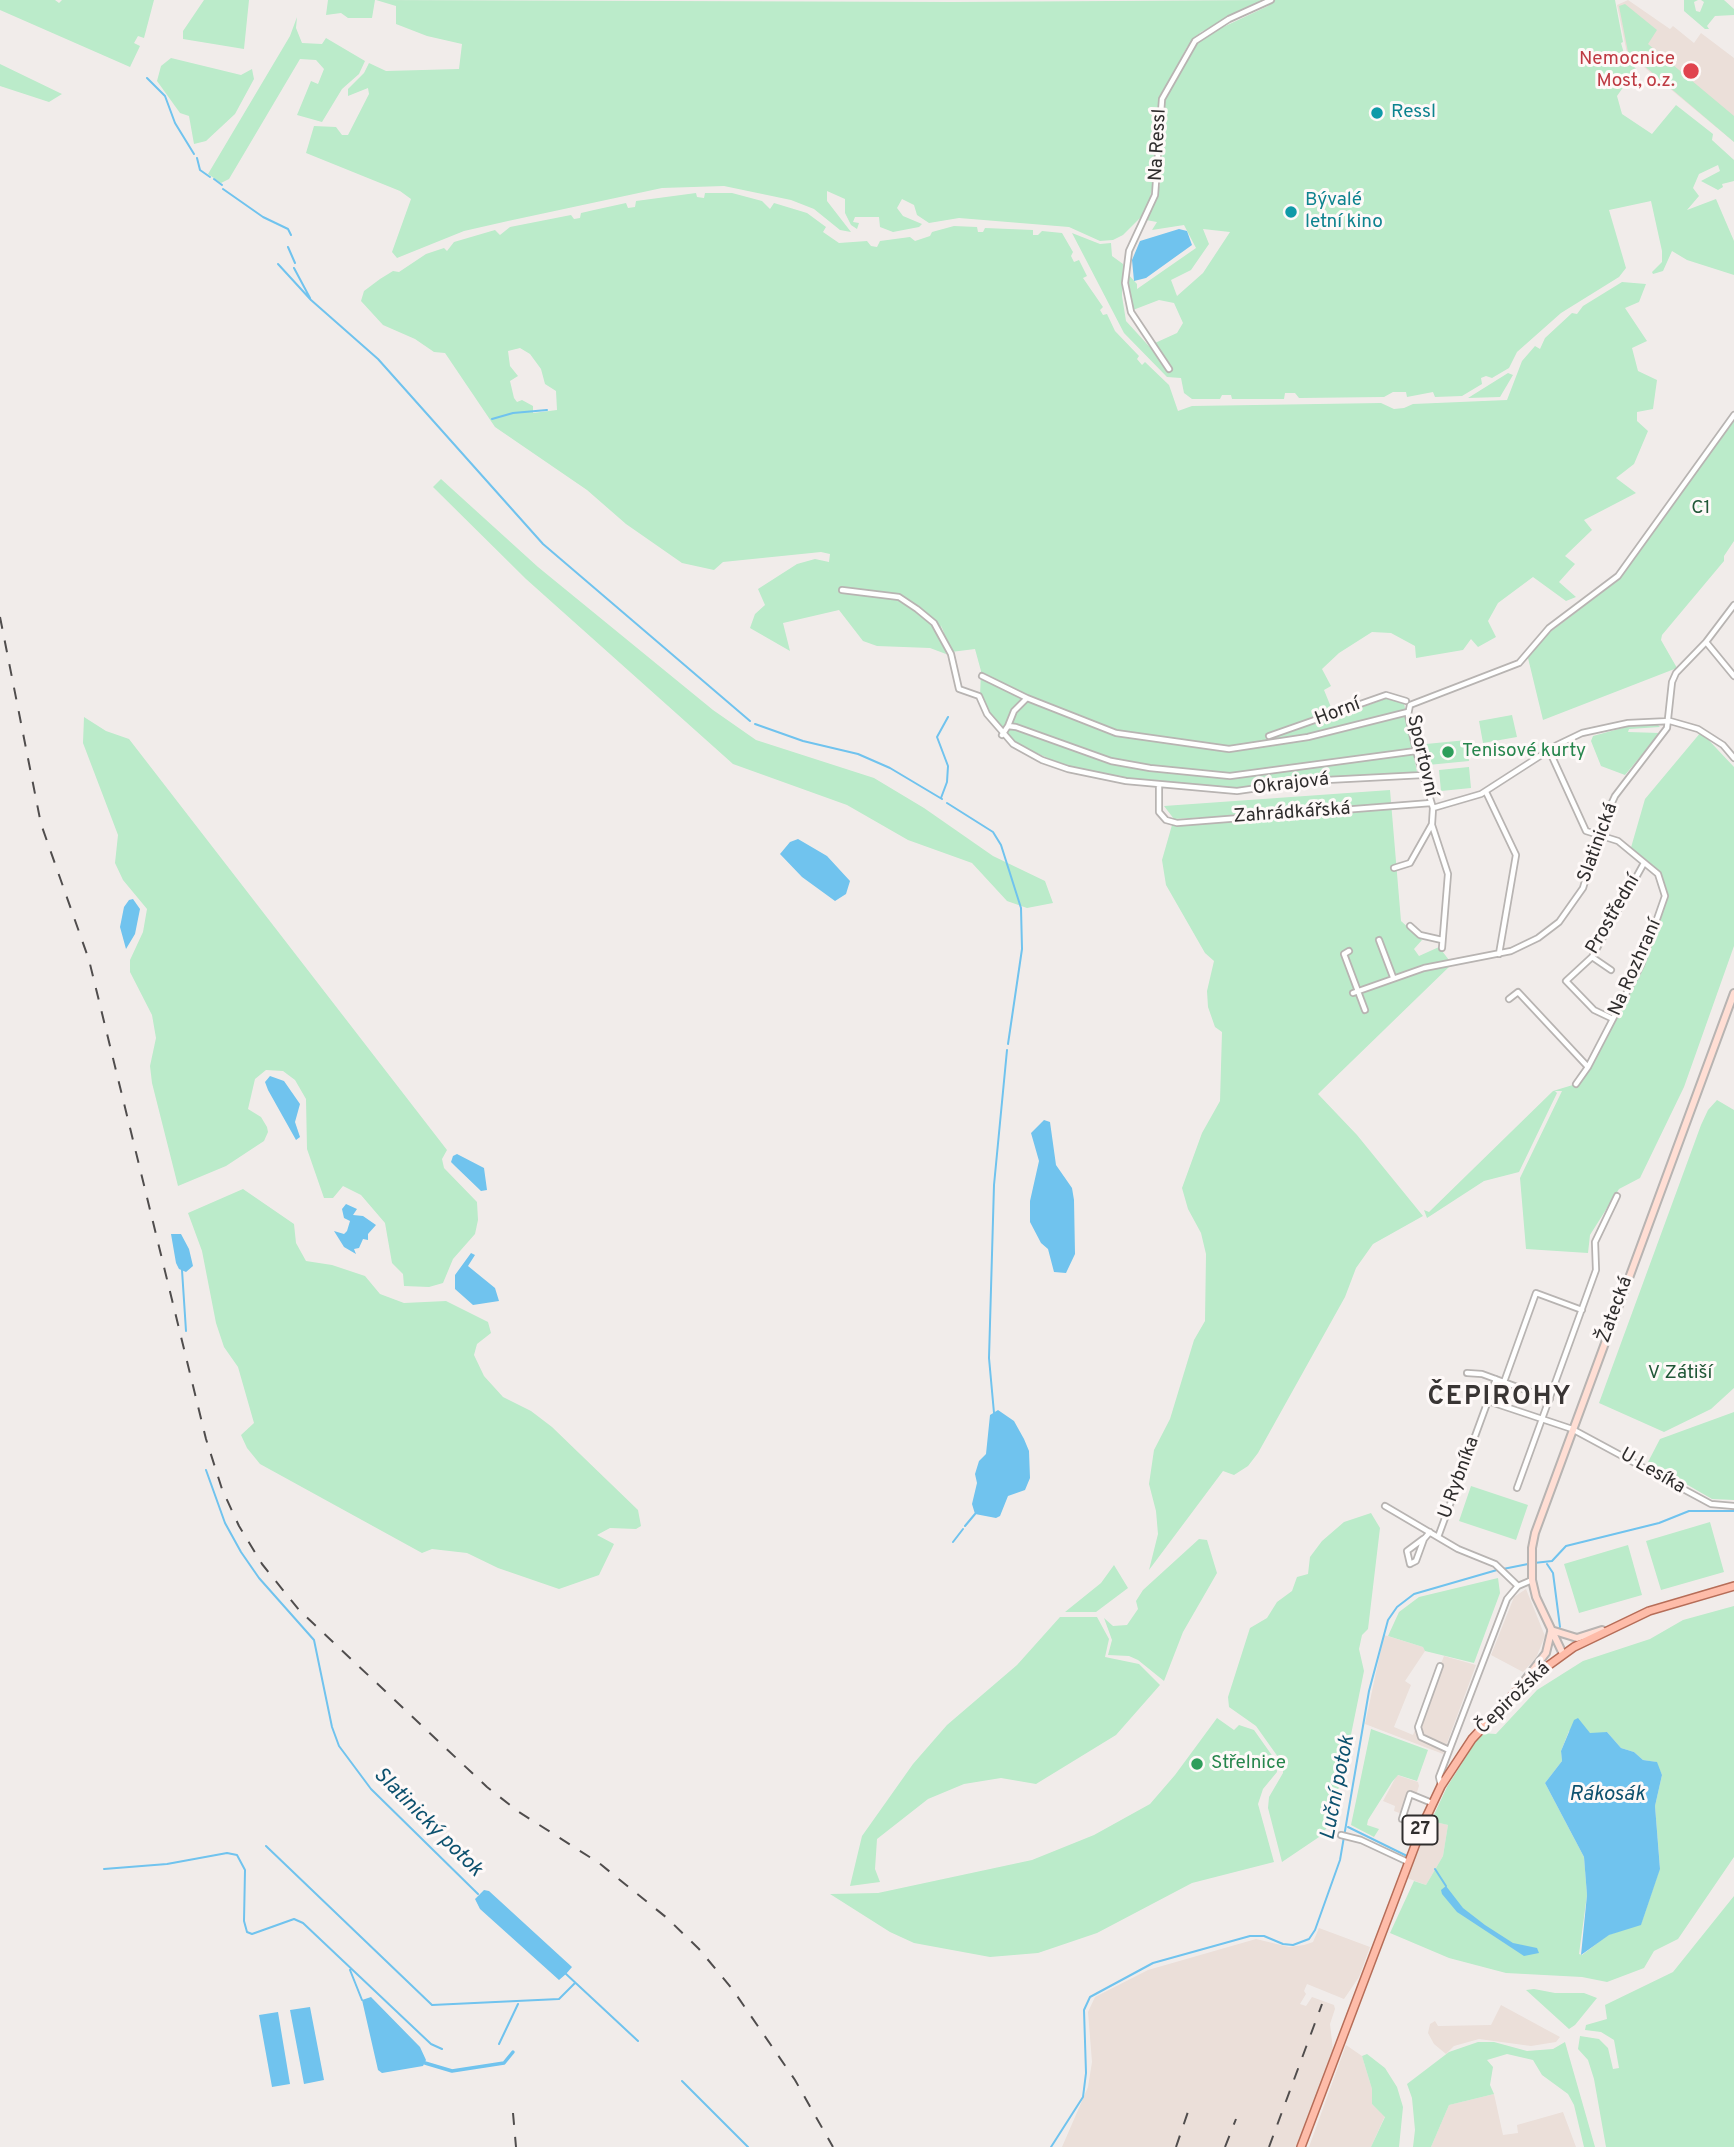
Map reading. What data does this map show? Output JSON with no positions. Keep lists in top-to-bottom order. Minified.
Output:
{"streets":{"main road":["Čepirožská","27"],"street":["Na Ressl","Horní","Sportovní","Okrajová","Zahrádkářská","Slatinická","Prostřední","Na Rozhraní","Žatecká","U Lesíka","U Rybníka"]},"crossings":[["Horní","Sportovní"],["Sportovní","Okrajová"],["Sportovní","Zahrádkářská"],["Sportovní","Slatinická"],["Okrajová","Zahrádkářská"],["Slatinická","Na Rozhraní"],["Prostřední","Na Rozhraní"],["Žatecká","U Lesíka"],["Žatecká","Čepirožská"],["U Lesíka","U Rybníka"]],"districts":["ČEPIROHY"],"water":["Luční potok","Rákosák","Slatinický potok"],"parks":["C1","V Zátiší"],"places":["Nemocnice Most, o.z.","Ressl","Bývalé letní kino","Tenisové kurty","Střelnice"]}
